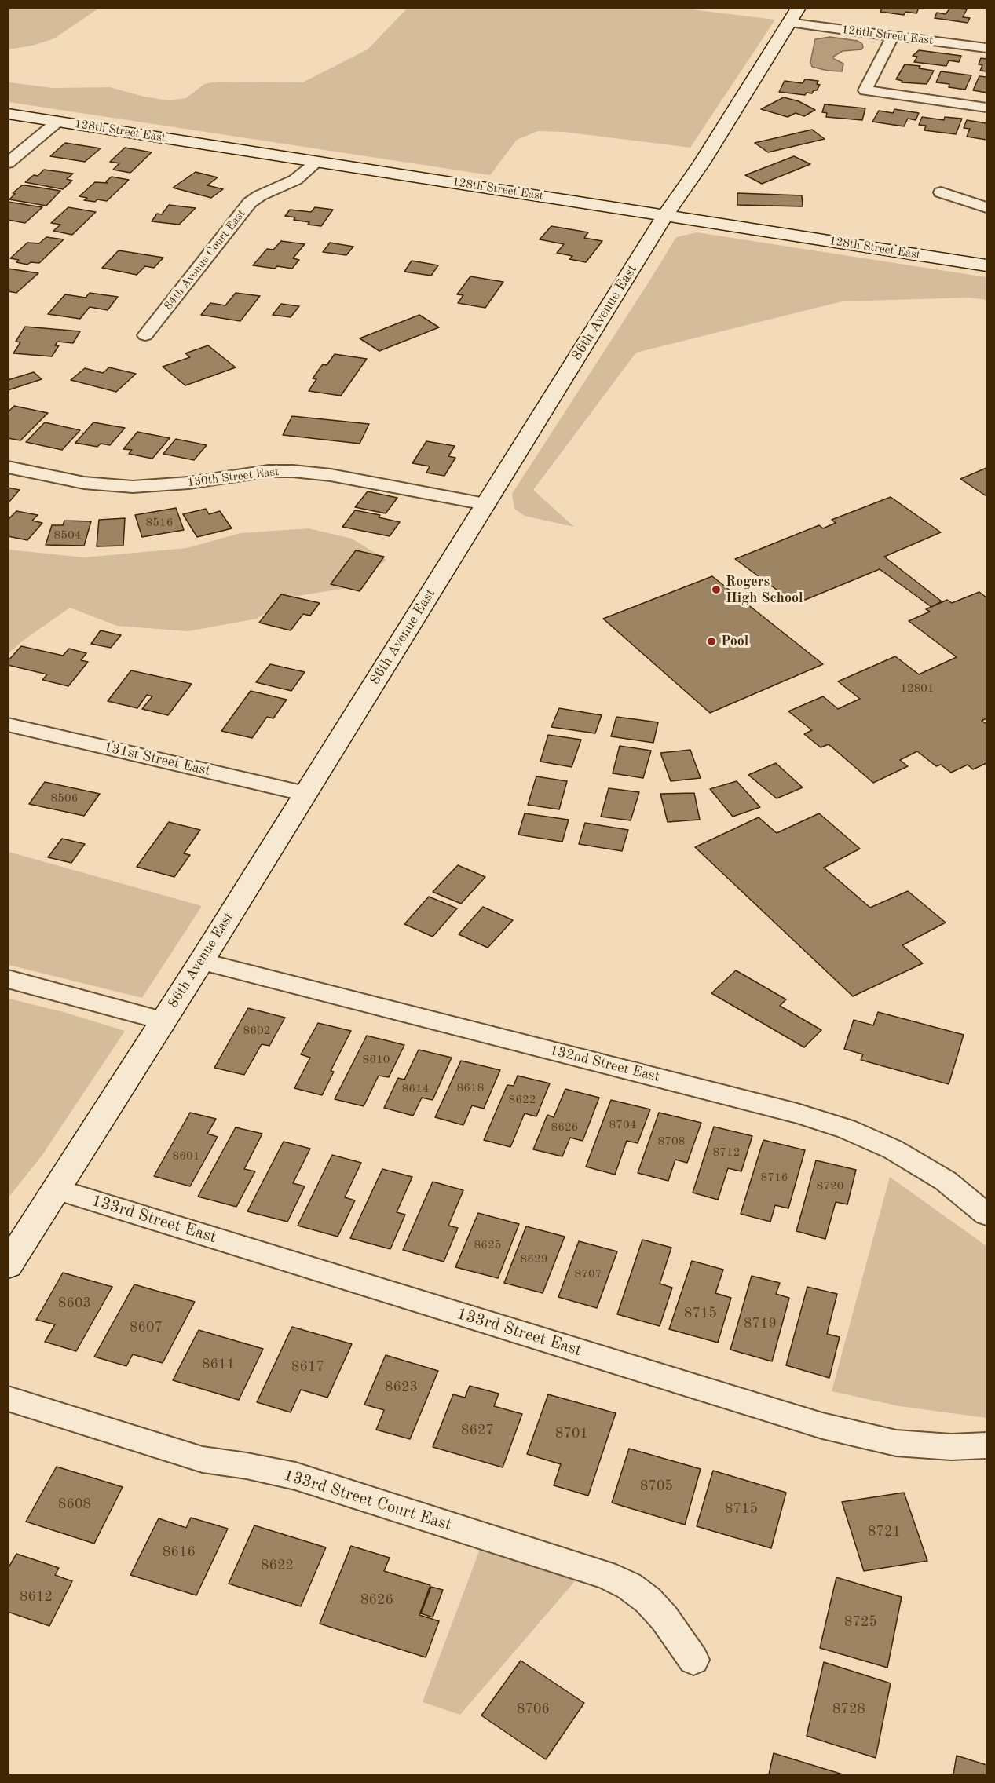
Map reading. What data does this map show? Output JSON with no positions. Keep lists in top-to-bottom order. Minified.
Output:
{"streets":{"street":["126th Street East","128th Street East","84th Avenue Court East","86th Avenue East","130th Street East","131st Street East","132nd Street East","133rd Street East","133rd Street Court East"]},"crossings":[["126th Street East","86th Avenue East"],["128th Street East","84th Avenue Court East"],["128th Street East","86th Avenue East"],["86th Avenue East","130th Street East"],["86th Avenue East","131st Street East"],["86th Avenue East","132nd Street East"],["86th Avenue East","133rd Street East"]],"places":["Rogers High School","Pool"],"house_numbers":["8516","8504","12801","8506","8602","8610","8618","8614","8622","8704","8626","8708","8712","8601","8716","8720","8625","8629","8707","8603","8715","8719","8607","8611","8617","8623","8627","8701","8705","8608","8715","8721","8616","8622","8612","8626","8725","8706","8728"]}
